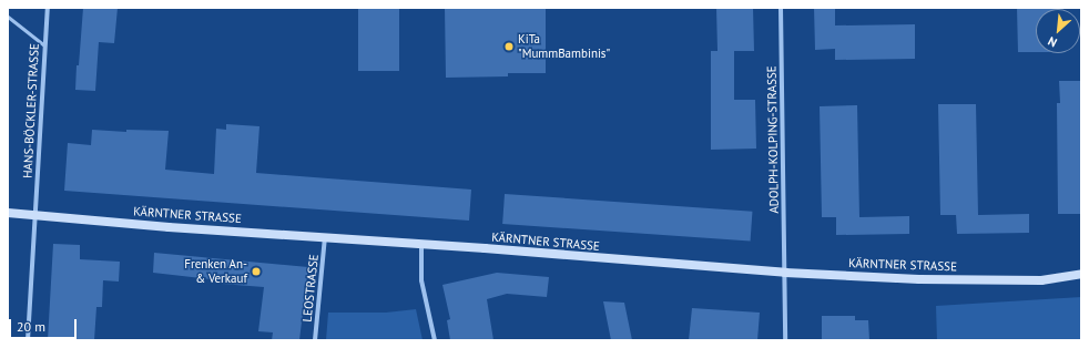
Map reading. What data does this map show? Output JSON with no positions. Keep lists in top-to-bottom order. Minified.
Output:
{"streets":{"street":["HANS-BÖCKLER-STRASSE","ADOLPH-KOLPING-STRASSE","KÄRNTNER STRASSE","LEOSTRASSE"]},"crossings":[["HANS-BÖCKLER-STRASSE","KÄRNTNER STRASSE"],["ADOLPH-KOLPING-STRASSE","KÄRNTNER STRASSE"],["KÄRNTNER STRASSE","LEOSTRASSE"]],"places":["KiTa \"MummBambinis\"","Frenken An- & Verkauf"],"scale_bar":"20 m","north":"bottom left"}
